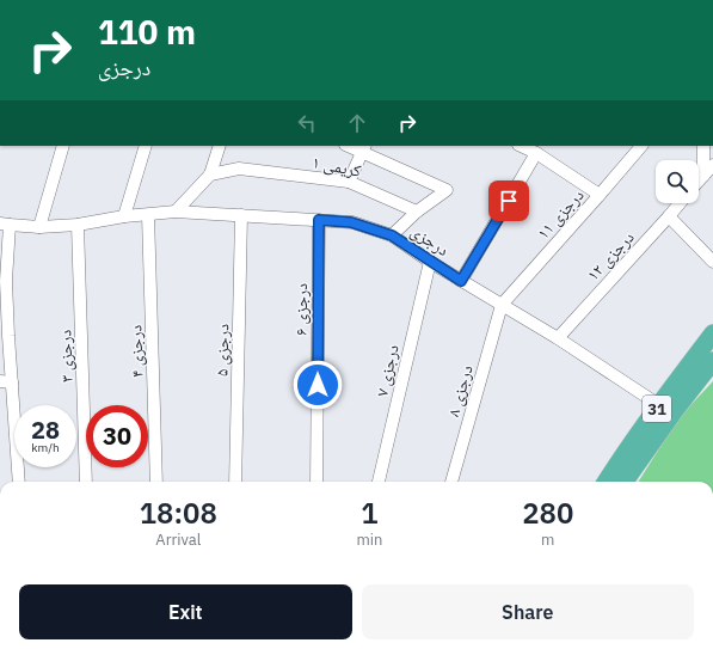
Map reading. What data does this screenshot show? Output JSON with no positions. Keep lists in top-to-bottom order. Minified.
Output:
{"streets":{"highway":["31"],"street":["کریمی ۱","درجزی ۱۱","درجزی","درجزی ۱۲","درجزی ۶","درجزی ۵","درجزی ۴","درجزی ۳","درجزی ۷","درجزی ۸"]},"crossings":[["درجزی ۱۱","درجزی"],["درجزی ۱۱","درجزی ۸"],["درجزی","درجزی ۱۲"],["درجزی","درجزی ۶"],["درجزی","درجزی ۵"],["درجزی","درجزی ۴"],["درجزی","درجزی ۳"],["درجزی","درجزی ۷"],["درجزی","درجزی ۸"],["درجزی","31"]],"page":{"turn":["110 m","درجزی"],"speed":"28 km/h","limit":"30","eta":["18:08","Arrival","1","min","280","m"],"buttons":["Exit","Share"]}}
